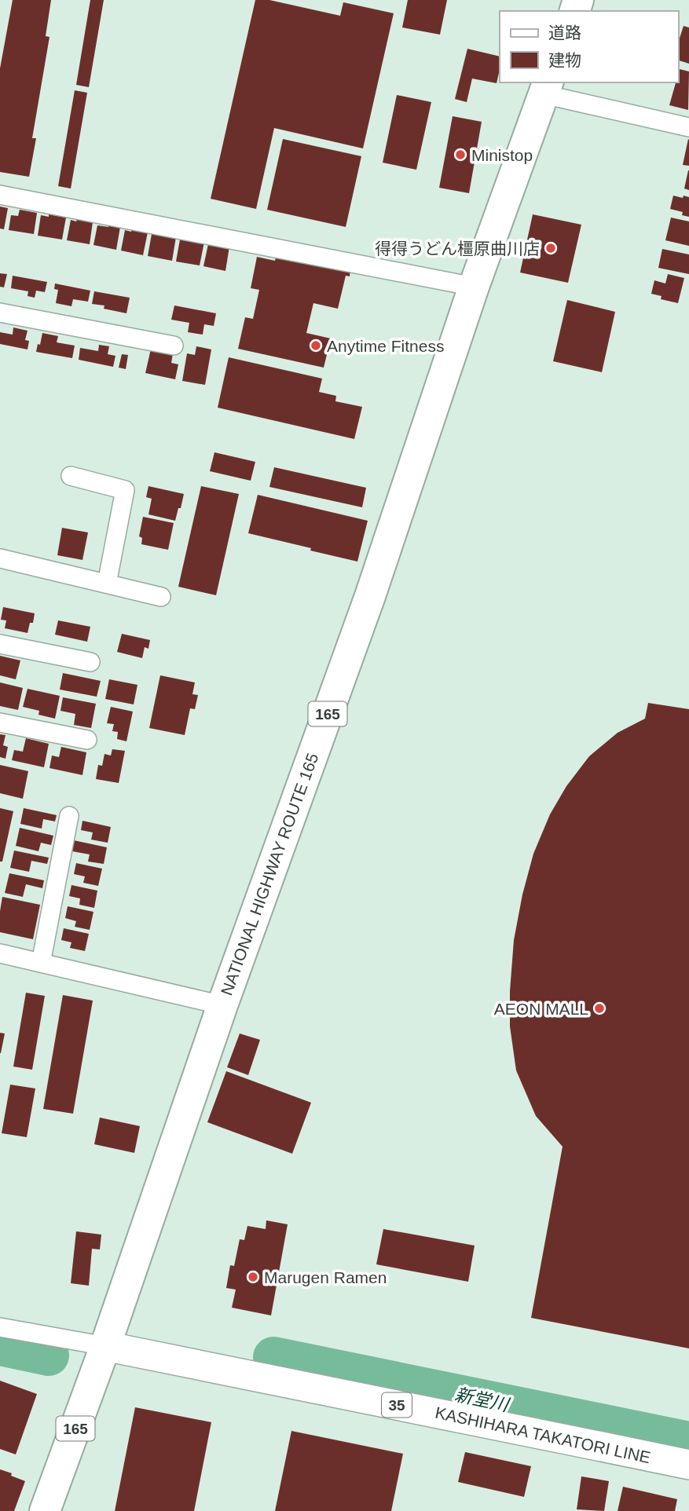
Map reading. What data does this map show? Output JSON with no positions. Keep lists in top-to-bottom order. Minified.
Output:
{"streets":{"highway":["165","NATIONAL HIGHWAY ROUTE 165"],"main road":["35","KASHIHARA TAKATORI LINE"]},"crossings":[["NATIONAL HIGHWAY ROUTE 165","KASHIHARA TAKATORI LINE"]],"water":["新堂川"],"places":["Ministop","得得うどん橿原曲川店","Anytime Fitness","AEON MALL","Marugen Ramen"],"legend":["道路","建物"]}
